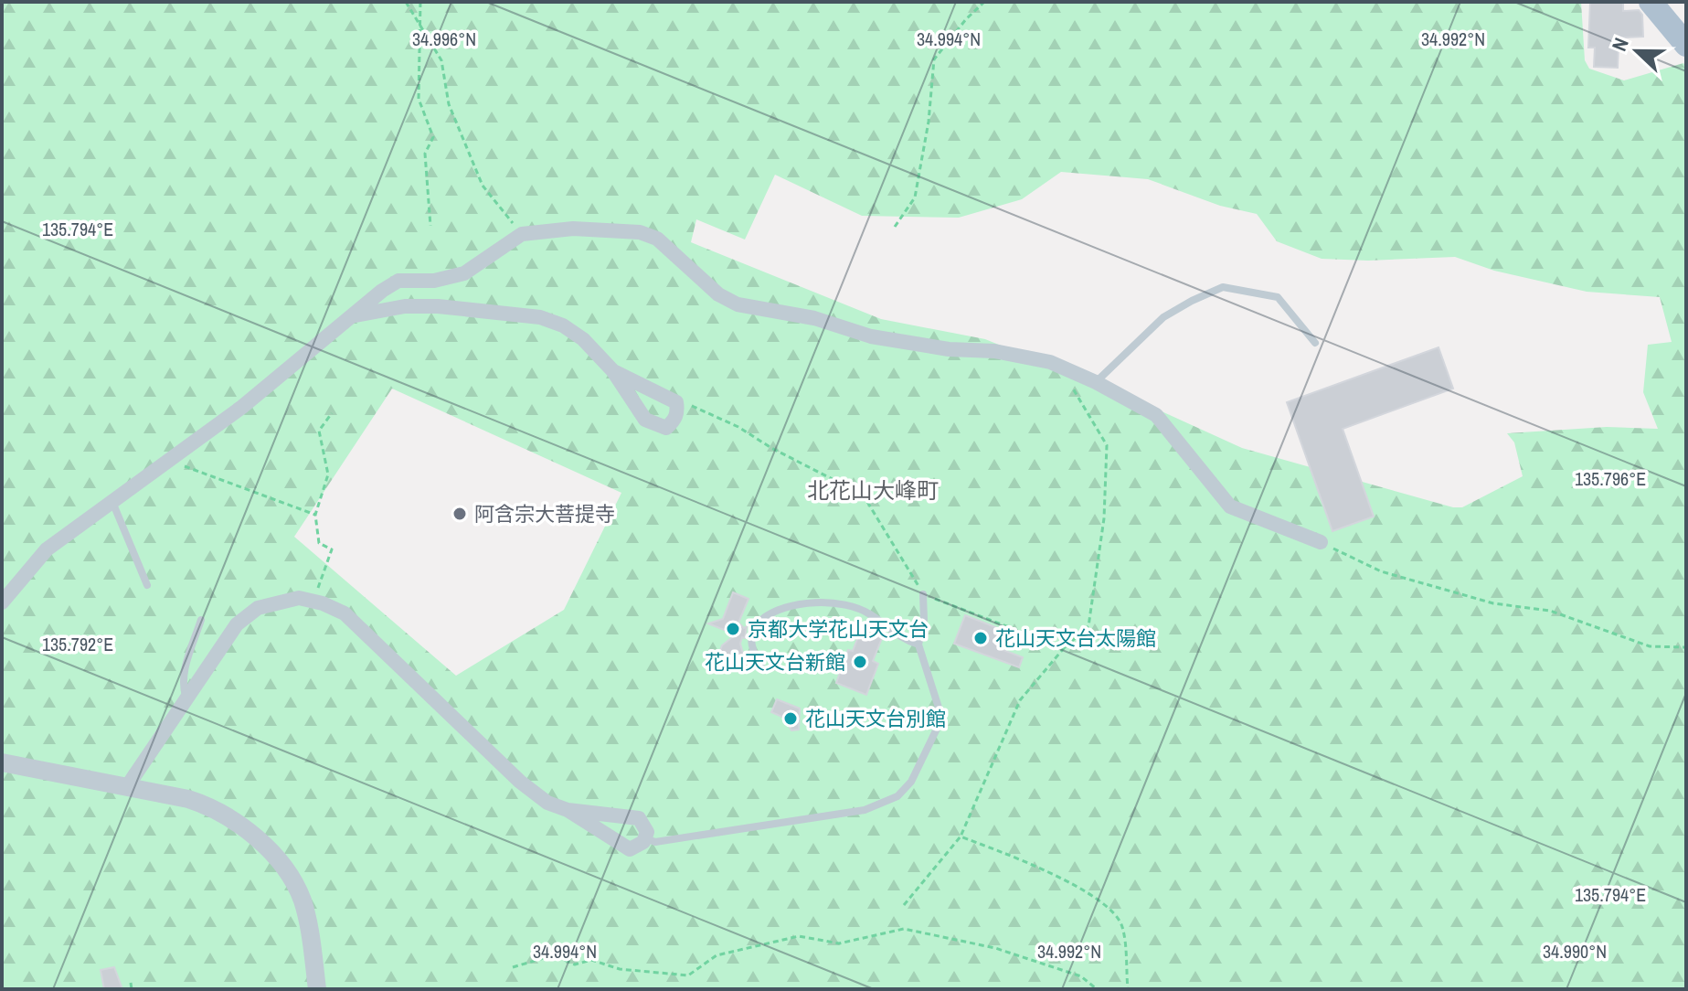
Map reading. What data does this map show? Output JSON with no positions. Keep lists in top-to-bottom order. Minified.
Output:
{"districts":["北花山大峰町"],"places":["阿含宗大菩提寺","京都大学花山天文台","花山天文台太陽館","花山天文台新館","花山天文台別館"],"north":"left","coordinates":["34.996°N","34.994°N","34.992°N","135.794°E","135.796°E","135.792°E","34.990°N"]}
